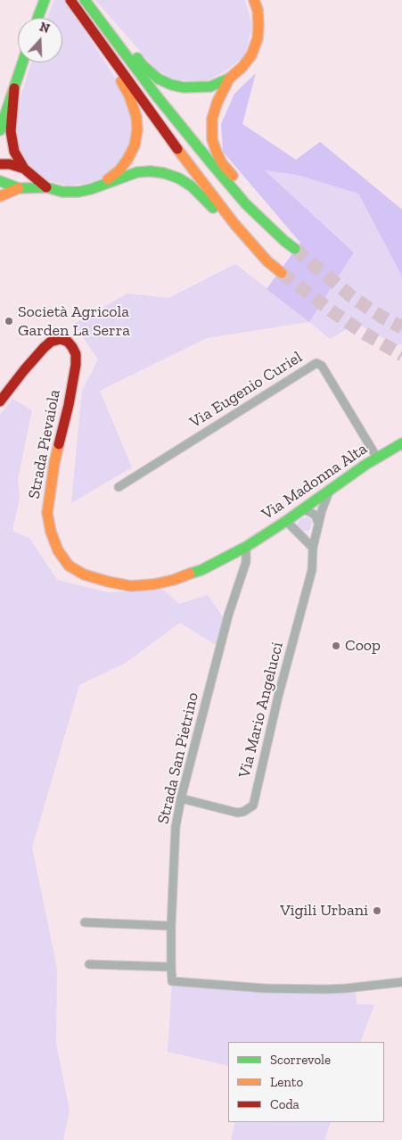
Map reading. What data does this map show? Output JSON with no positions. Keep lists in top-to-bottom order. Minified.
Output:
{"streets":{"main road":["Strada Pievaiola","Via Madonna Alta"],"street":["Via Eugenio Curiel","Via Mario Angelucci","Strada San Pietrino"]},"crossings":[["Via Eugenio Curiel","Via Madonna Alta"],["Strada Pievaiola","Via Madonna Alta"],["Strada Pievaiola","Strada San Pietrino"],["Via Madonna Alta","Via Mario Angelucci"],["Via Madonna Alta","Strada San Pietrino"],["Via Mario Angelucci","Strada San Pietrino"]],"places":["Società Agricola Garden La Serra","Coop","Vigili Urbani"],"legend":["Scorrevole","Lento","Coda"],"north":"top"}
